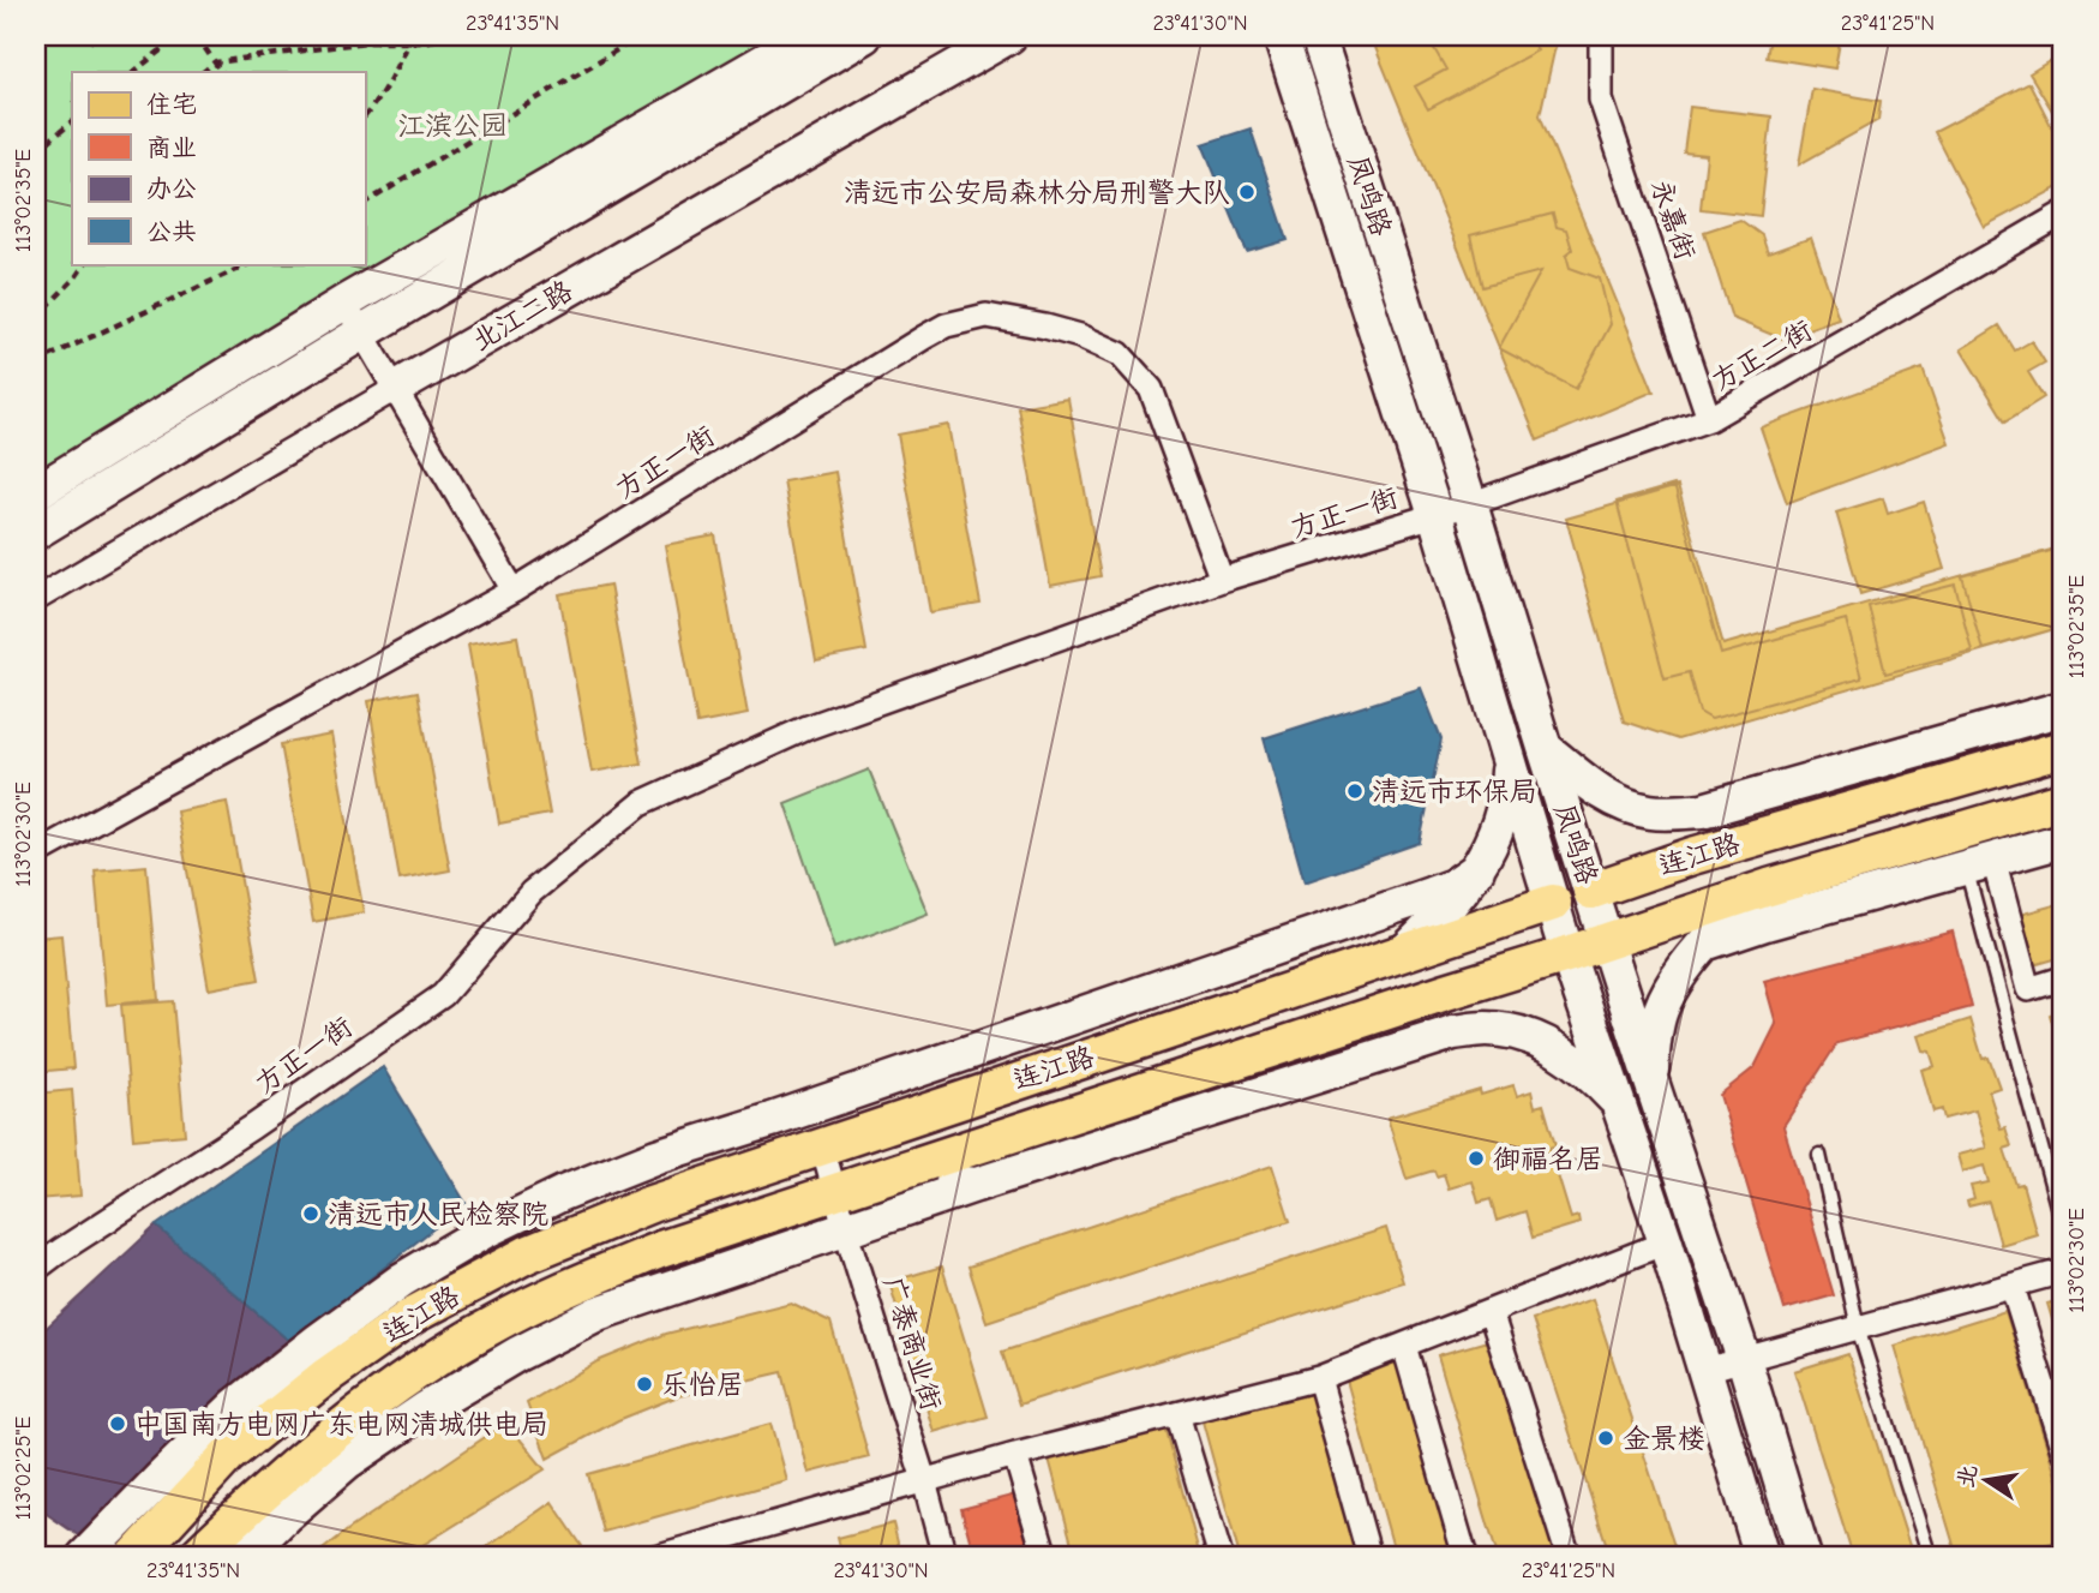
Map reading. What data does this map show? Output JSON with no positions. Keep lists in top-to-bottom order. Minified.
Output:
{"streets":{"main road":["凤鸣路","北江二路","连江路"],"street":["永嘉街","方正二街","方正一街","广泰商业街"]},"crossings":[["凤鸣路","方正二街"],["凤鸣路","方正一街"],["凤鸣路","连江路"],["永嘉街","方正二街"],["方正二街","方正一街"],["连江路","广泰商业街"]],"parks":["江滨公园"],"places":["清远市公安局森林分局刑警大队","清远市环保局","御福名居","清远市人民检察院","乐怡居","中国南方电网广东电网清城供电局","金景楼"],"legend":["住宅","商业","办公","公共"],"north":"left","coordinates":["23°41'35\"N","23°41'30\"N","23°41'25\"N","113°02'35\"E","113°02'30\"E","113°02'25\"E"]}
